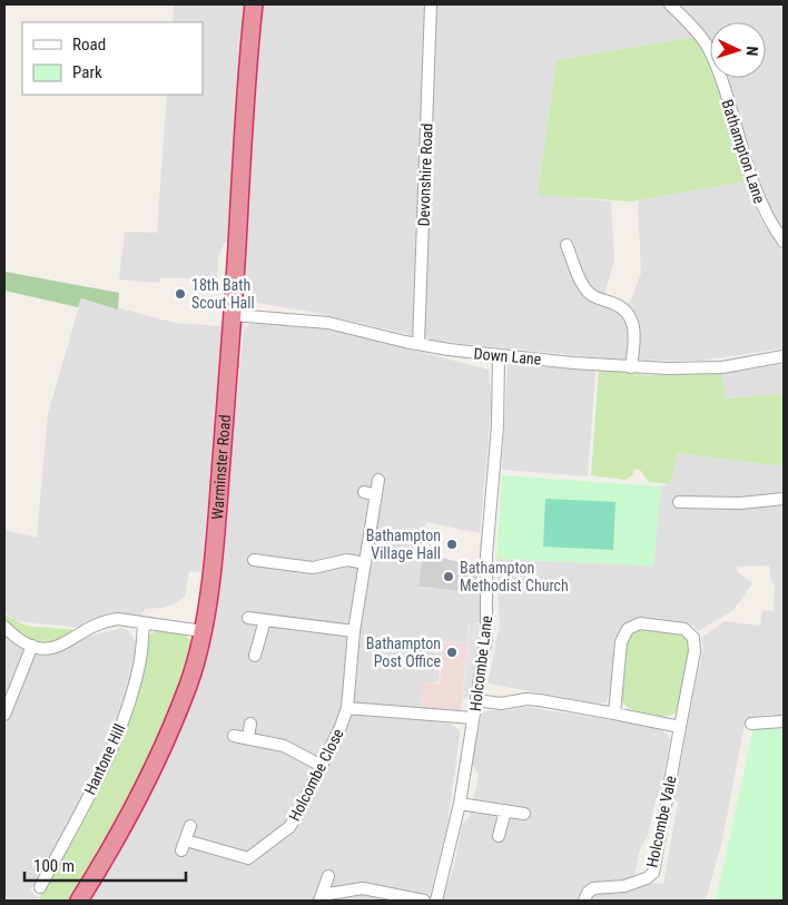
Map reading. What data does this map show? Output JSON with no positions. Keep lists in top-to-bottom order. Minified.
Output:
{"streets":{"highway":["Warminster Road"],"street":["Bathampton Lane","Devonshire Road","Down Lane","Holcombe Lane","Hantone Hill","Holcombe Close","Holcombe Vale"]},"crossings":[["Devonshire Road","Down Lane"],["Down Lane","Warminster Road"],["Down Lane","Holcombe Lane"]],"places":["18th Bath Scout Hall","Bathampton Village Hall","Bathampton Methodist Church","Bathampton Post Office"],"legend":["Road","Park"],"scale_bar":"100 m","north":"right"}
